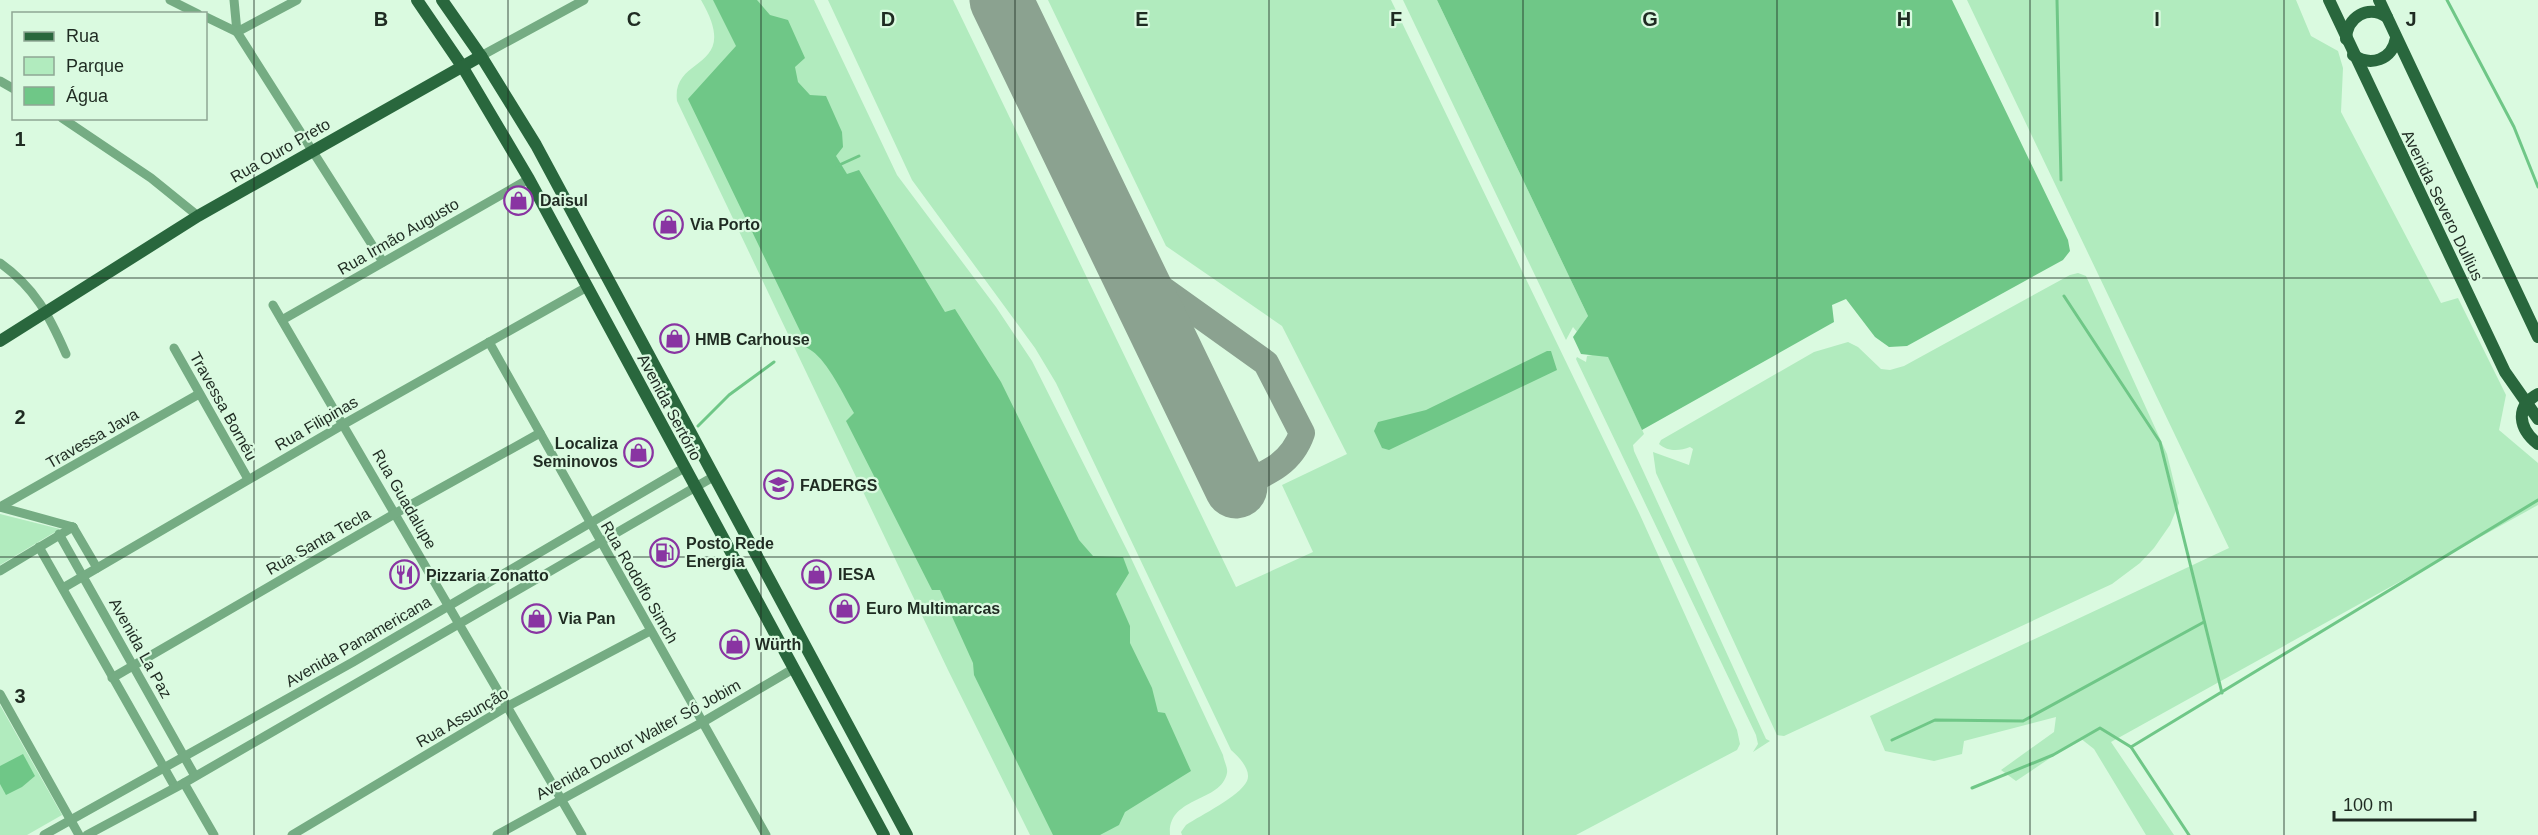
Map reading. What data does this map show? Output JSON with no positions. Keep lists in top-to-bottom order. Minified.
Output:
{"streets":{"main road":["Rua Ouro Preto","Avenida Severo Dullius","Avenida Sertório"],"street":["Rua Irmão Augusto","Travessa Bornéu","Rua Filipinas","Travessa Java","Rua Guadalupe","Rua Santa Tecla","Rua Rodolfo Simch","Avenida Panamericana","Avenida La Paz","Rua Assunção","Avenida Doutor Walter Só Jobim"]},"crossings":[["Rua Ouro Preto","Avenida Sertório"],["Rua Irmão Augusto","Avenida Sertório"],["Rua Irmão Augusto","Rua Guadalupe"],["Travessa Bornéu","Rua Filipinas"],["Travessa Bornéu","Travessa Java"],["Avenida Sertório","Rua Filipinas"],["Avenida Sertório","Avenida Panamericana"],["Avenida Sertório","Avenida Doutor Walter Só Jobim"],["Rua Filipinas","Rua Guadalupe"],["Rua Filipinas","Rua Rodolfo Simch"],["Rua Filipinas","Avenida La Paz"],["Rua Guadalupe","Rua Santa Tecla"],["Rua Guadalupe","Avenida Panamericana"],["Rua Guadalupe","Rua Assunção"],["Rua Guadalupe","Avenida Doutor Walter Só Jobim"],["Rua Santa Tecla","Rua Rodolfo Simch"],["Rua Santa Tecla","Avenida La Paz"],["Rua Rodolfo Simch","Avenida Panamericana"],["Rua Rodolfo Simch","Rua Assunção"],["Rua Rodolfo Simch","Avenida Doutor Walter Só Jobim"],["Avenida Panamericana","Avenida La Paz"]],"places":{"shop":["Daisul","Via Porto","HMB Carhouse","Localiza Seminovos","IESA","Euro Multimarcas","Via Pan","Würth"],"school or university":["FADERGS"],"fuel station":["Posto Rede Energia"],"restaurant":["Pizzaria Zonatto"]},"legend":["Rua","Parque","Água"],"scale_bar":"100 m","grid":{"columns":["B","C","D","E","F","G","H","I","J"],"rows":["1","2","3"]}}
